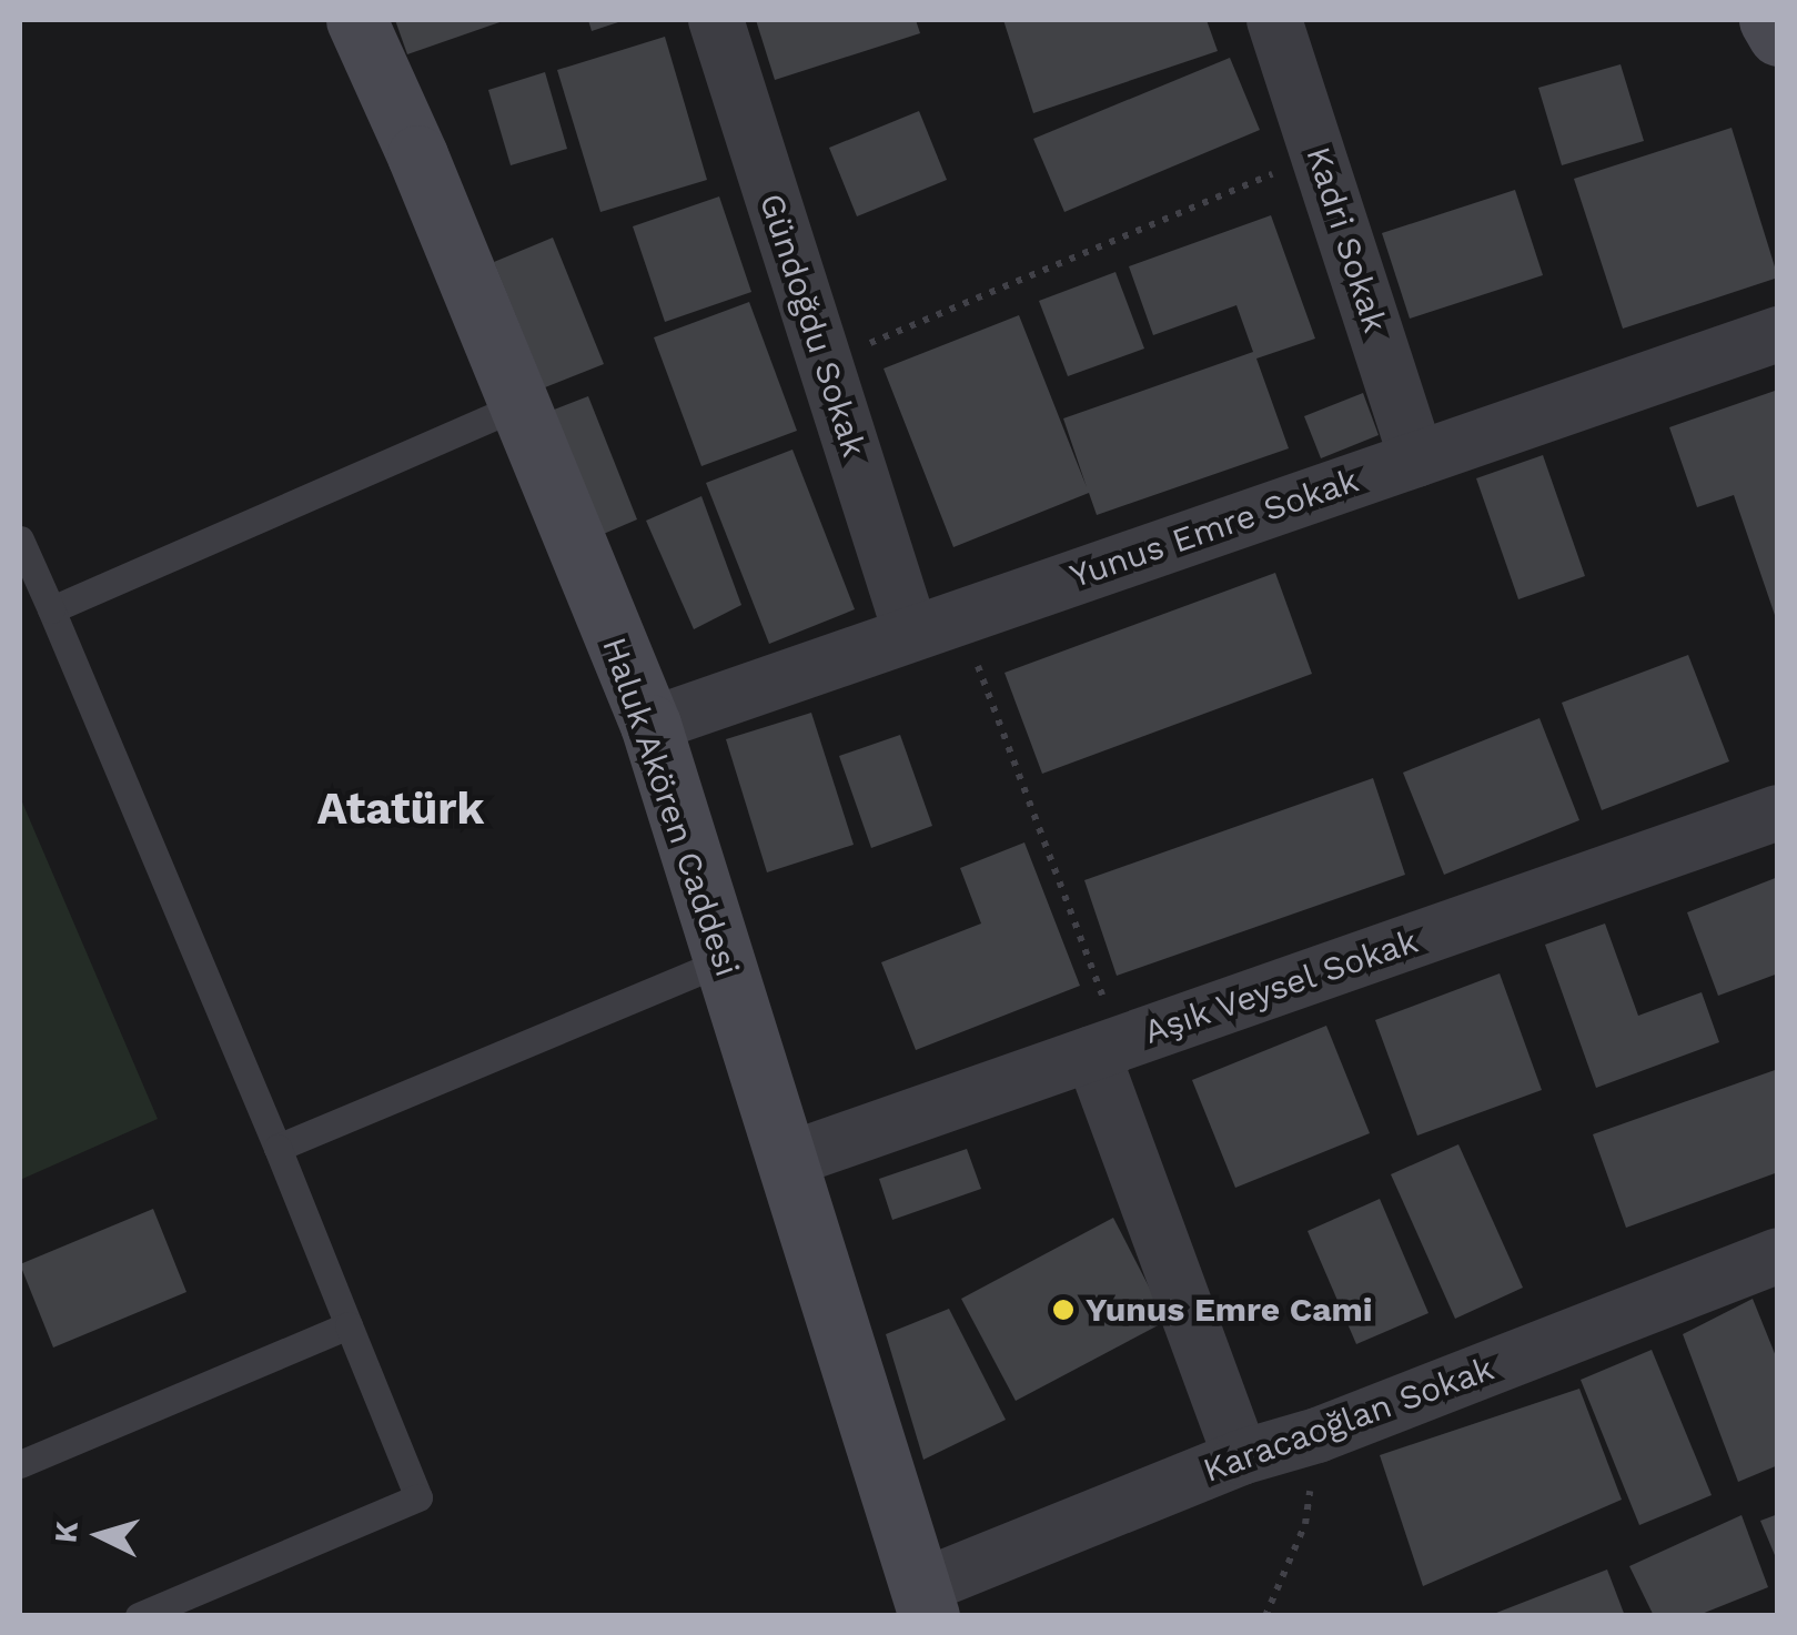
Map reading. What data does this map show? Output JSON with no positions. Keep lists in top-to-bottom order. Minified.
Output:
{"streets":{"street":["Kadri Sokak","Gündoğdu Sokak","Yunus Emre Sokak","Haluk Akören Caddesi","Aşık Veysel Sokak","Karacaoğlan Sokak"]},"crossings":[["Kadri Sokak","Yunus Emre Sokak"],["Gündoğdu Sokak","Yunus Emre Sokak"],["Yunus Emre Sokak","Haluk Akören Caddesi"],["Haluk Akören Caddesi","Aşık Veysel Sokak"],["Haluk Akören Caddesi","Karacaoğlan Sokak"]],"districts":["Atatürk"],"places":["Yunus Emre Cami"],"north":"left"}
